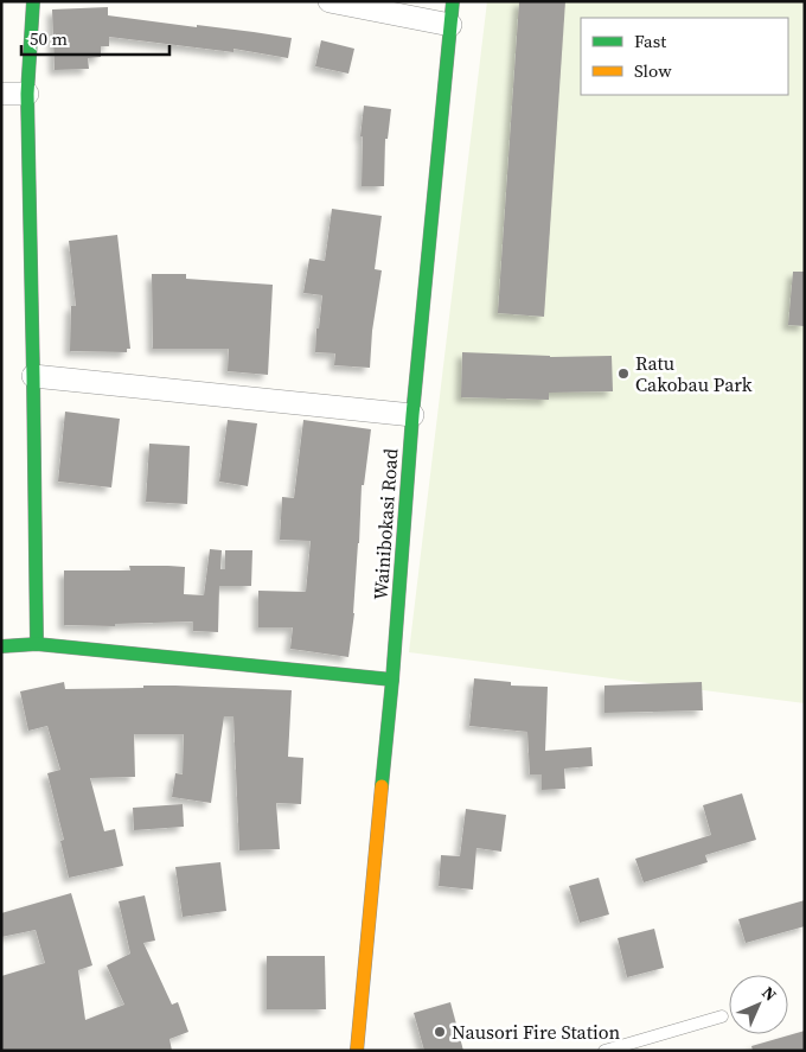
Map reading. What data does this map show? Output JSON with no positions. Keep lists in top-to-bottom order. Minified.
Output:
{"streets":{"main road":["Wainibokasi Road"]},"places":["Ratu Cakobau Park","Nausori Fire Station"],"legend":["Fast","Slow"],"scale_bar":"50 m","north":"top right"}
